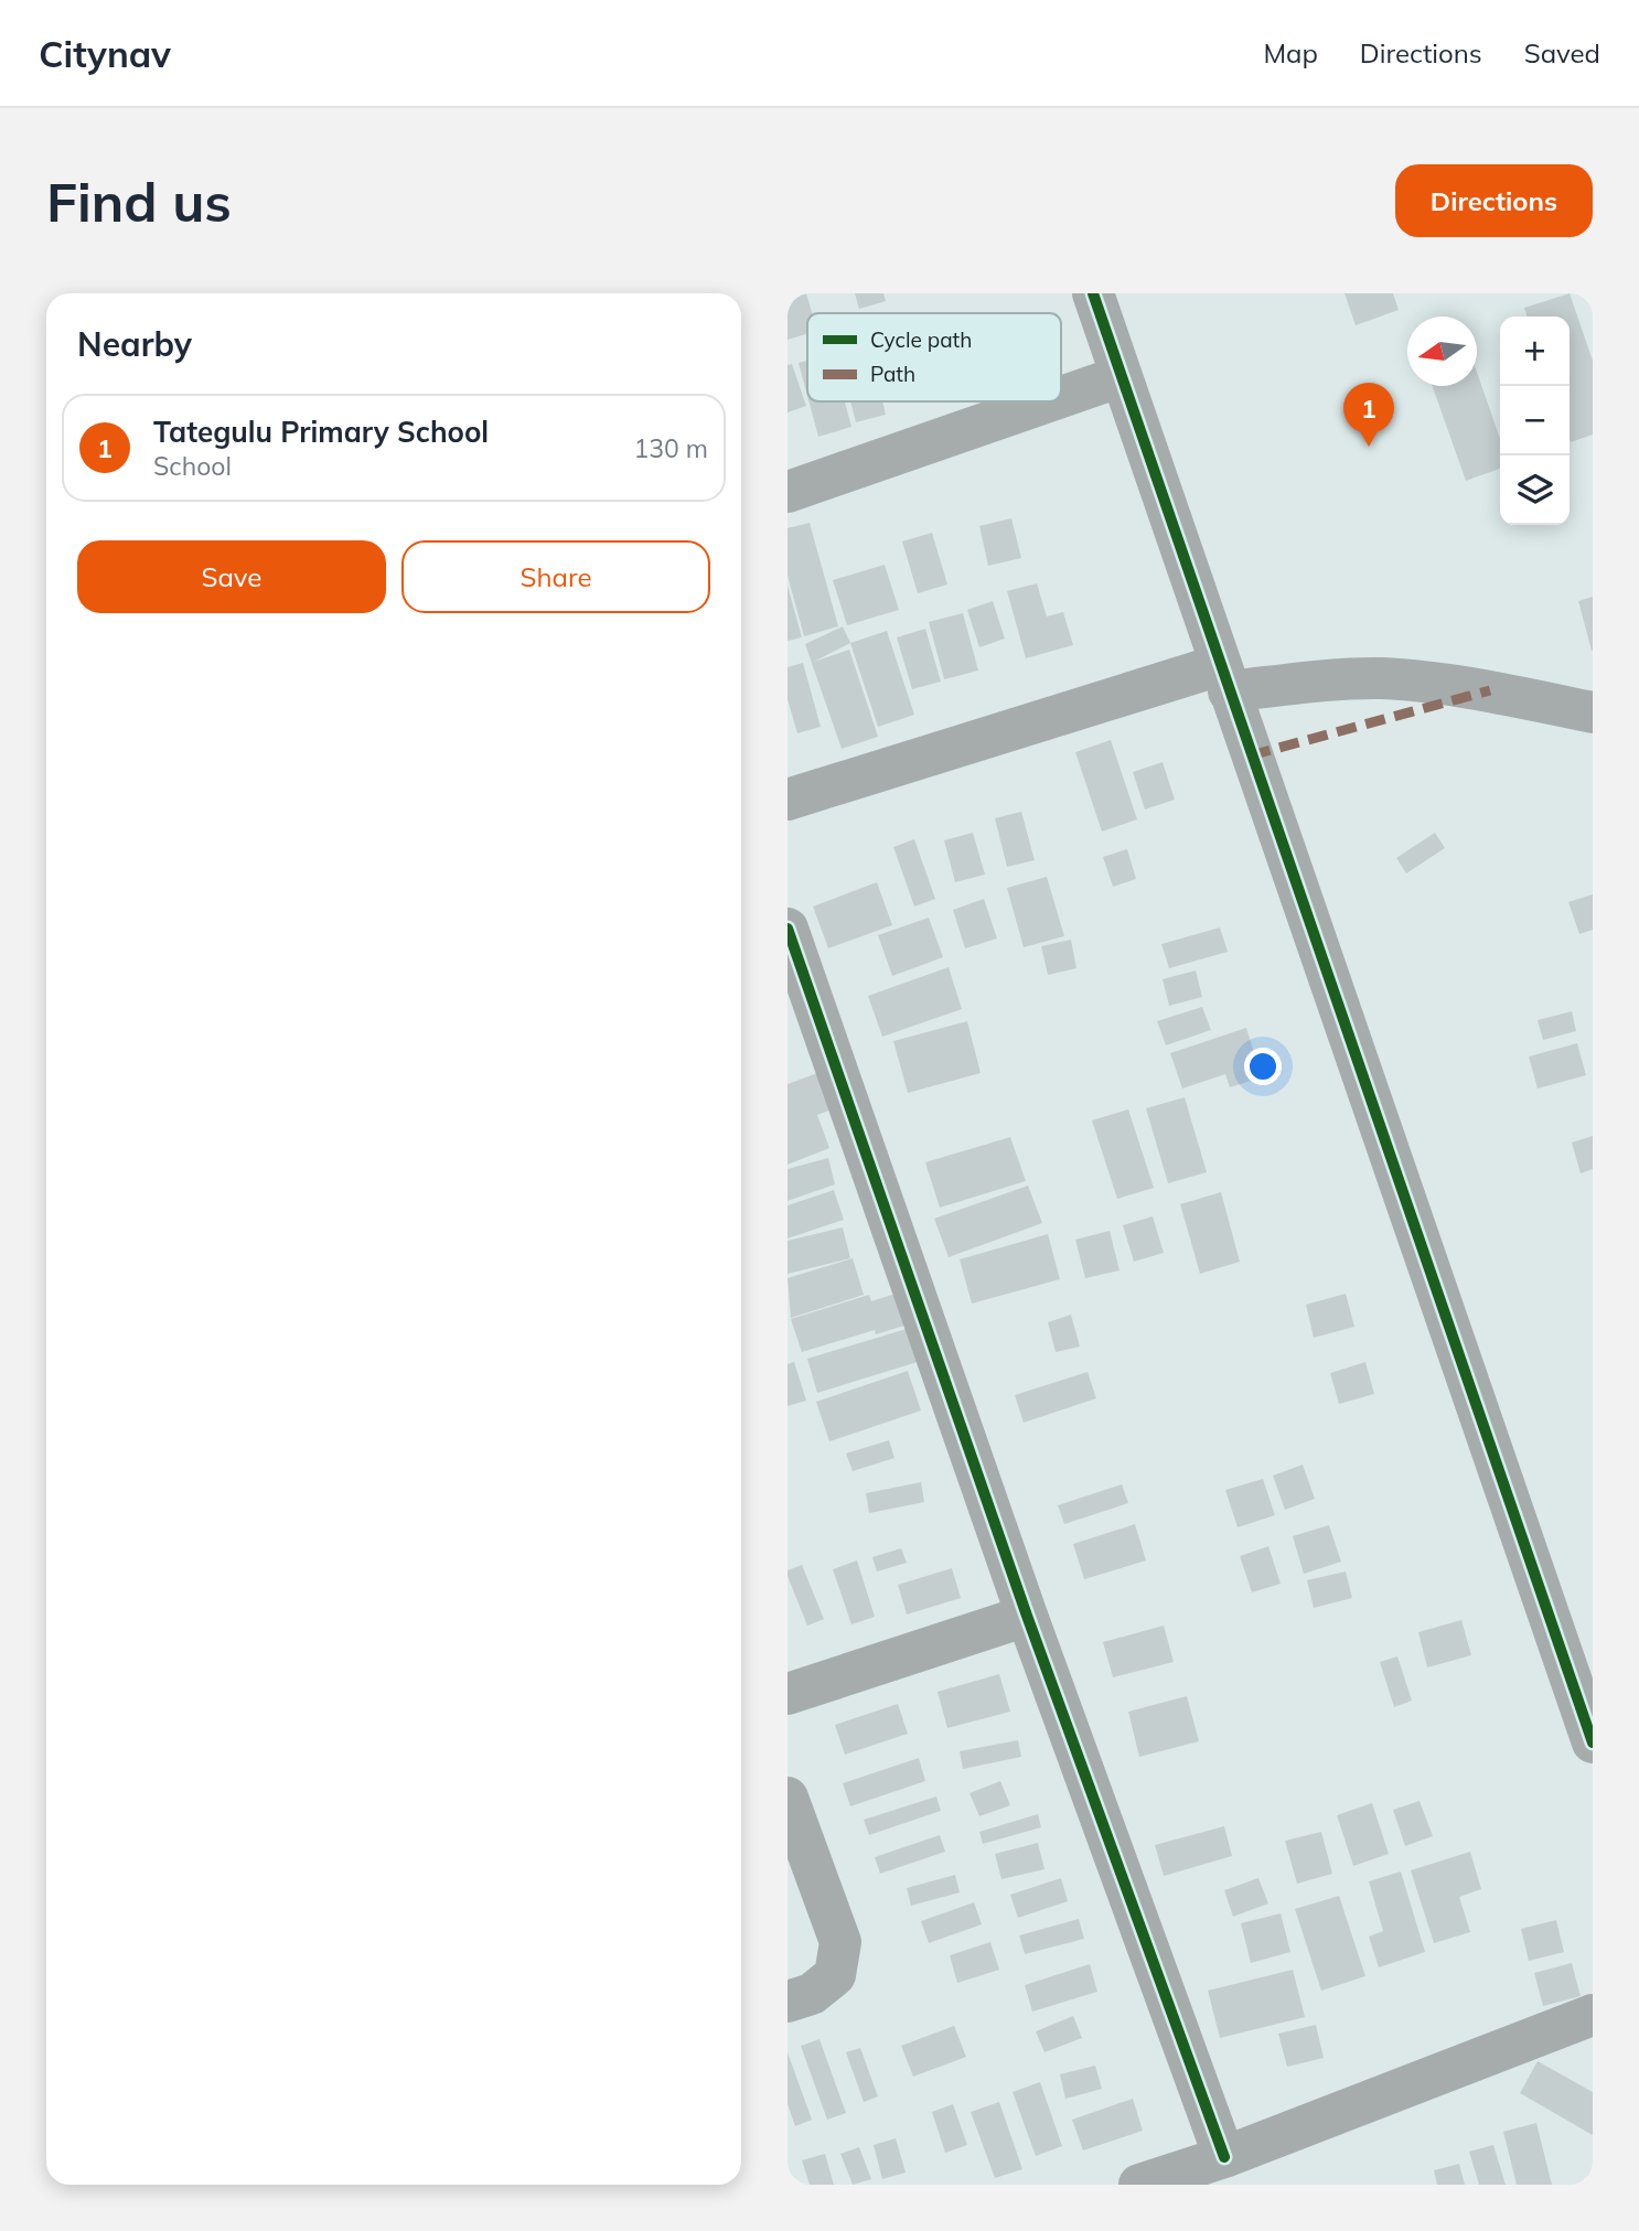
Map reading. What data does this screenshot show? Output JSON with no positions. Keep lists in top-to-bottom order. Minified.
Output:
{"legend":["Cycle path","Path"],"north":"left","page":{"header":"Citynav","nav":["Map","Directions","Saved"],"buttons":["Directions",["Save","Share"]],"title":"Find us","heading":"Nearby","map_buttons":["+","−"],"pins":"1","list":[{"mark":"1","name":"Tategulu Primary School","note":"School","value":"130 m"}]}}
